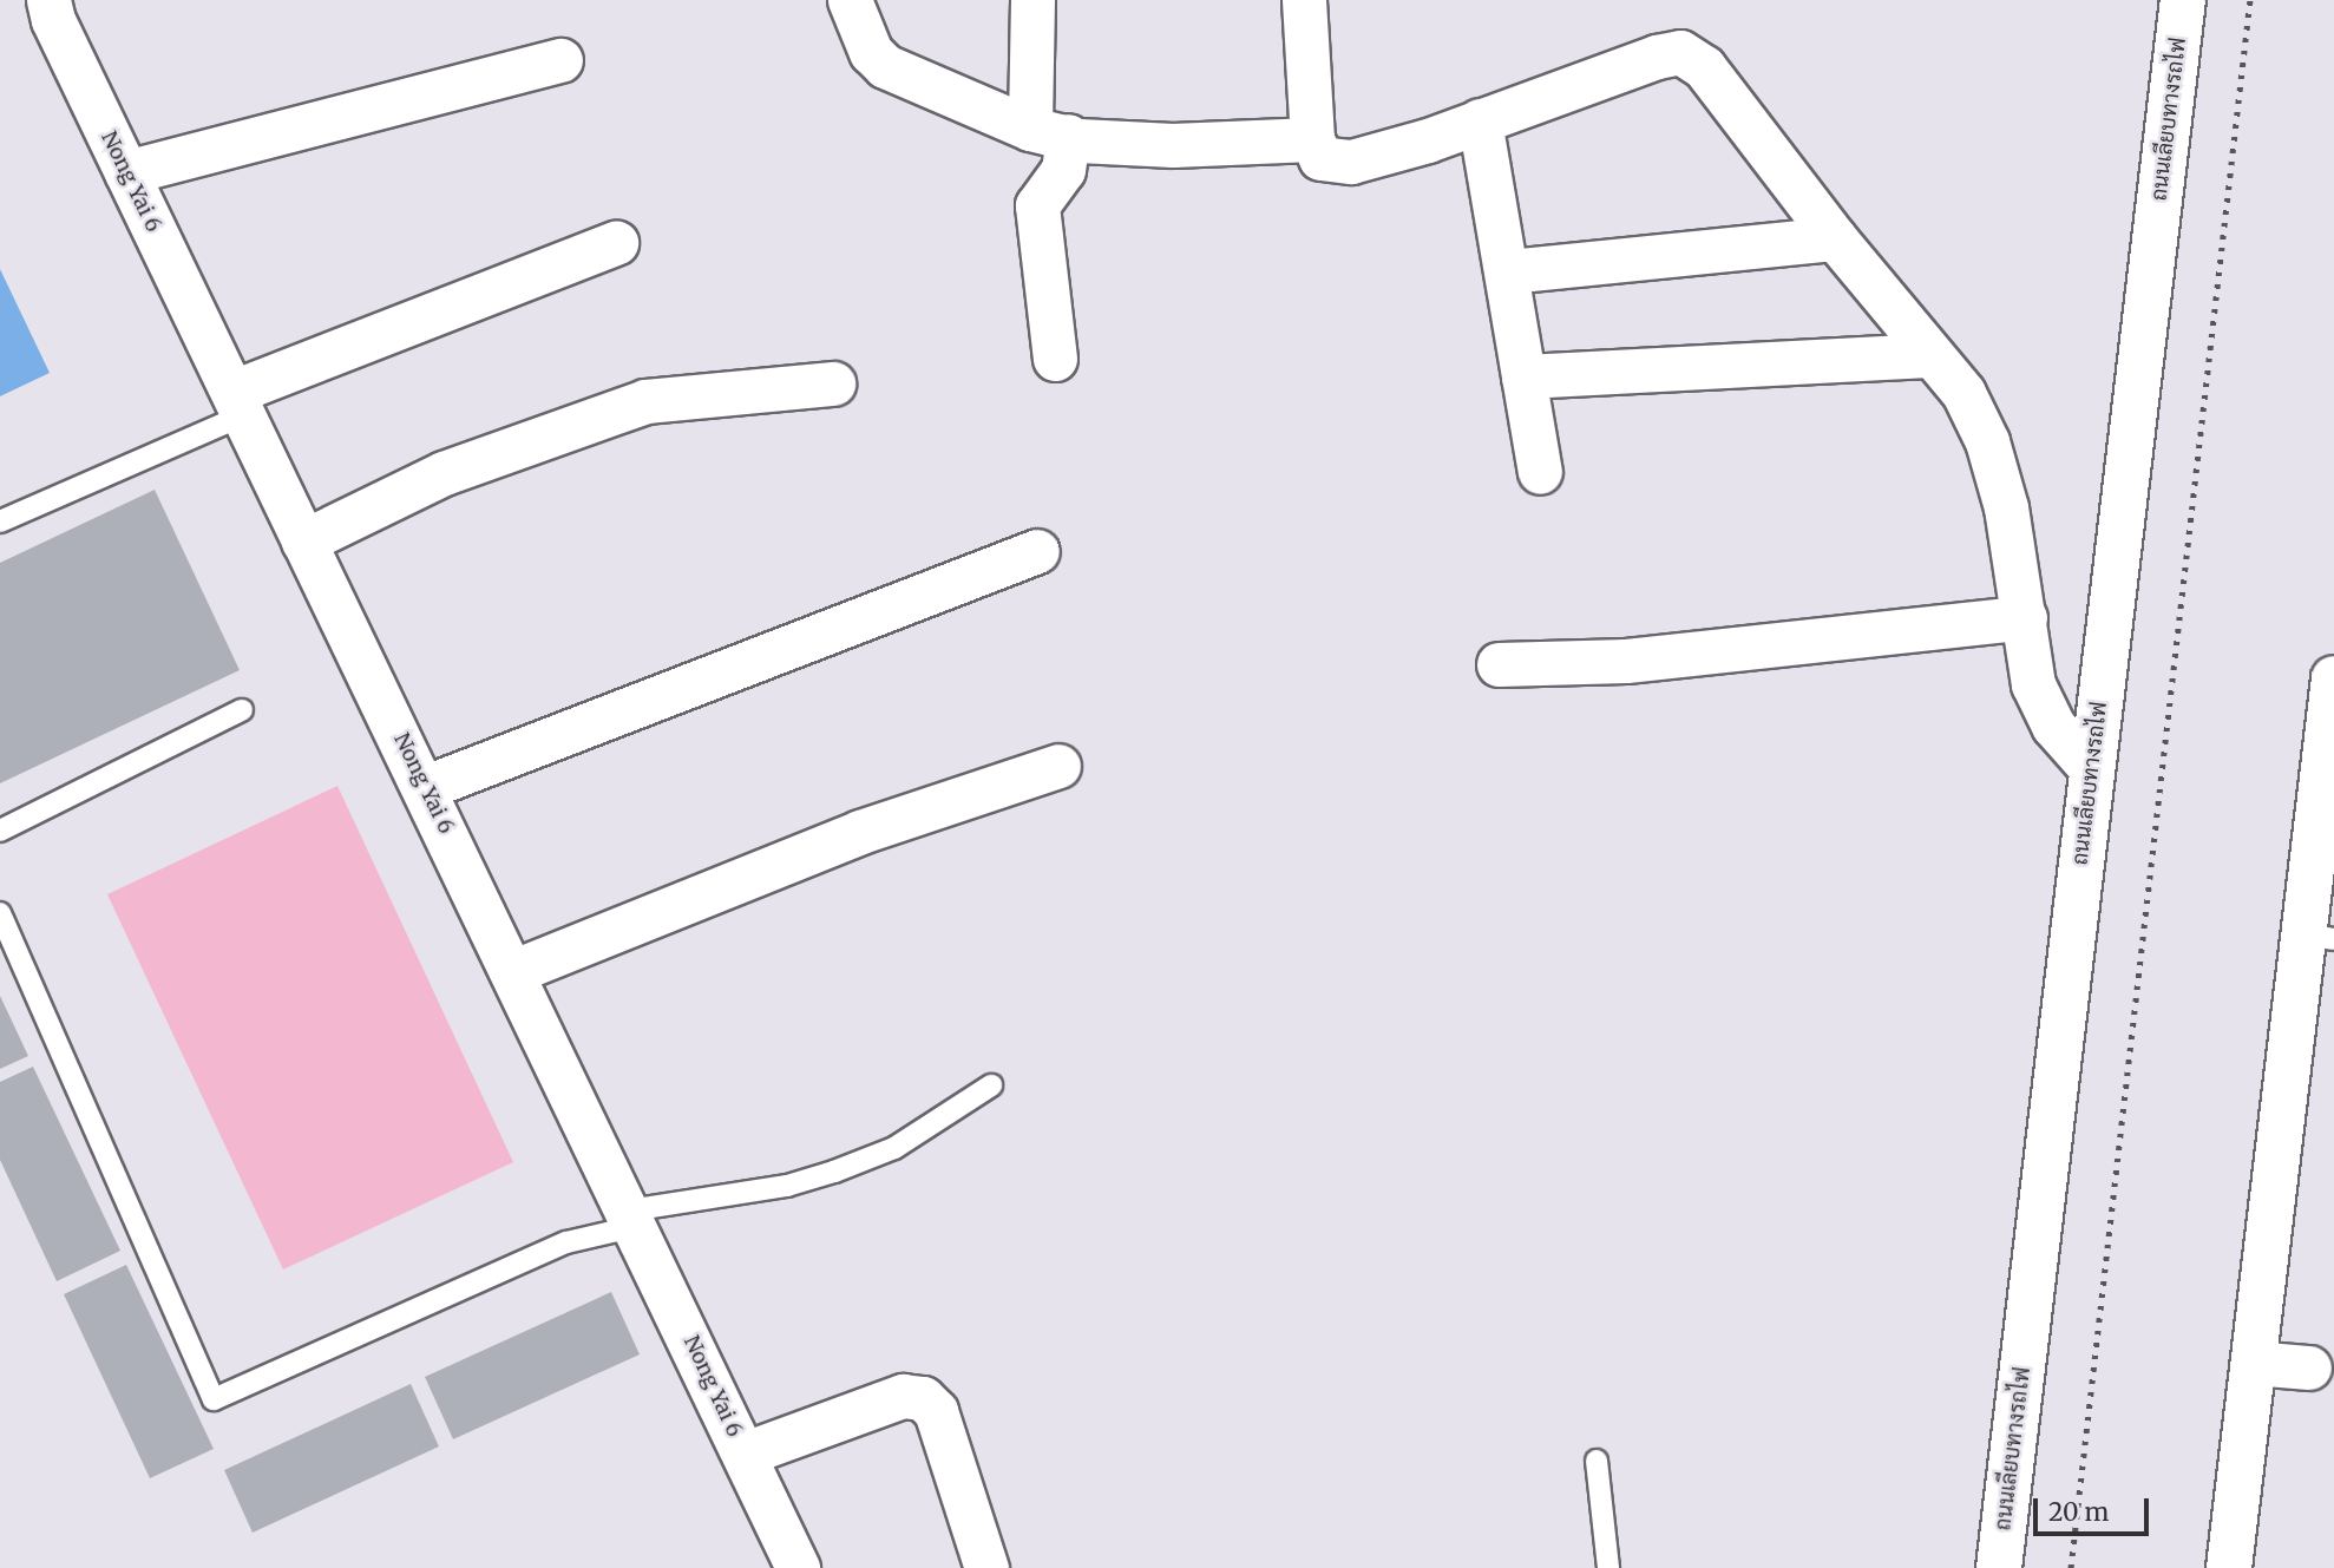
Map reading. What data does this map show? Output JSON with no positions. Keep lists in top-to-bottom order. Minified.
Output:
{"streets":{"street":["ถนนเลียบทางรถไฟ","Nong Yai 6"]},"scale_bar":"20 m"}
